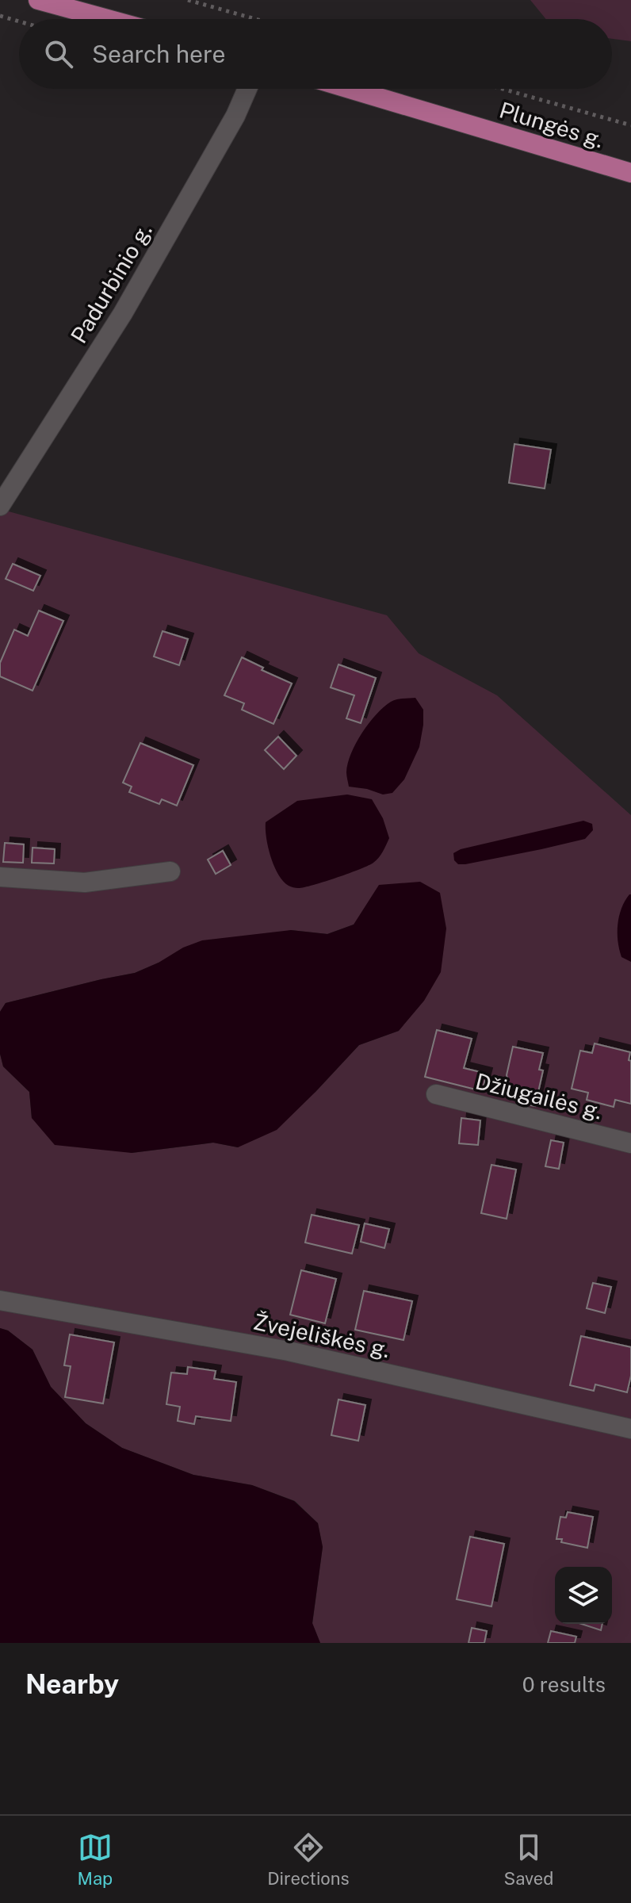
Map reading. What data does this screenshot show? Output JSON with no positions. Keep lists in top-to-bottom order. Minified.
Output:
{"streets":{"main road":["Plungės g."],"street":["Padurbinio g.","Džiugailės g.","Žvejeliškės g."]},"page":{"search":"Search here","heading":["Nearby","0 results"],"nav":["Map","Directions","Saved"]}}
